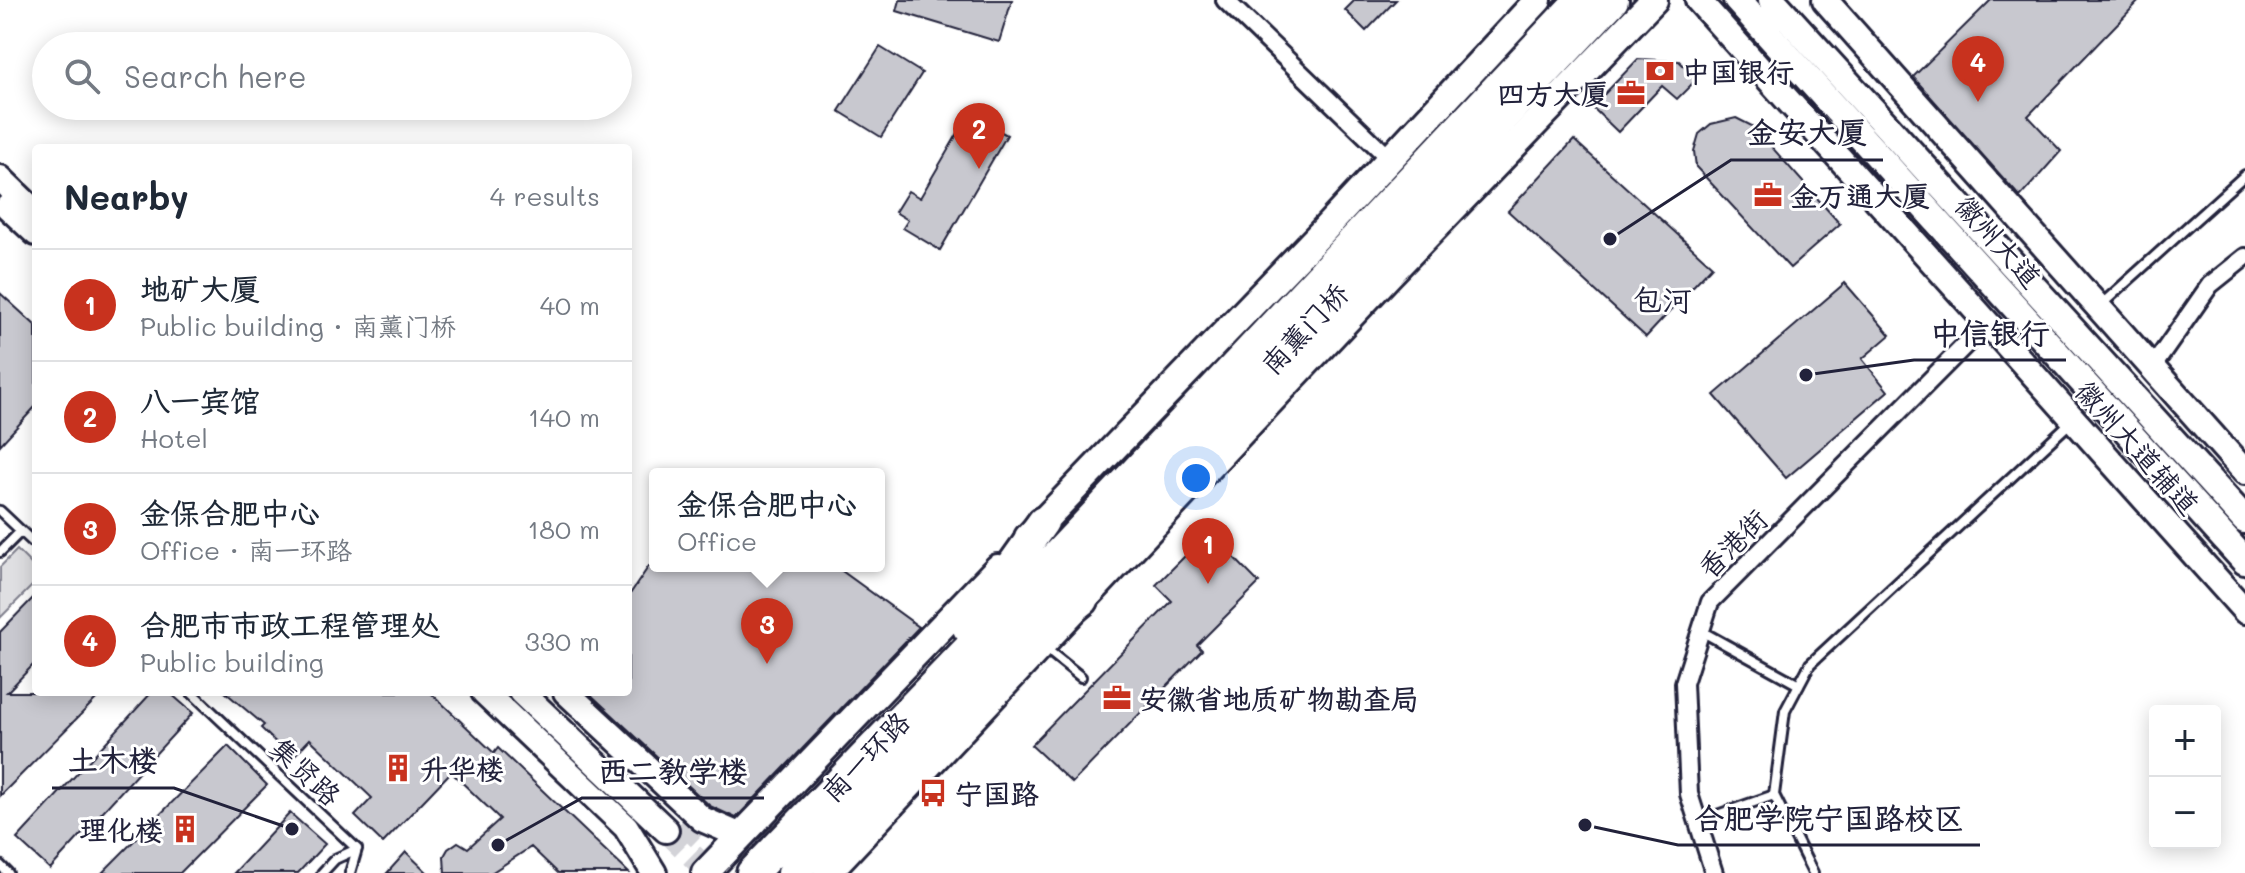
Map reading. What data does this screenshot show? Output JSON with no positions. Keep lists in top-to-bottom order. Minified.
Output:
{"streets":{"highway":["南薰门桥","南一环路"],"main road":["徽州大道"],"street":["徽州大道辅道","香港街"],"lane":["集贤路"]},"crossings":[["南薰门桥","南一环路"],["徽州大道辅道","香港街"]],"districts":["包河"],"places":{"bank":["中国银行"],"office":["四方大厦","金万通大厦","安徽省地质矿物勘查局"],"other":["金安大厦","中信银行","合肥学院宁国路校区","土木楼","西二教学楼"],"building":["升华楼","理化楼"],"bus stop":["宁国路"]},"page":{"search":"Search here","pins":["4","2","1","3"],"heading":["Nearby","4 results"],"list":[{"mark":"1","name":"地矿大厦","note":"Public building · 南薰门桥","value":"40 m"},{"mark":"2","name":"八一宾馆","note":"Hotel","value":"140 m"},{"mark":"3","name":"金保合肥中心","note":"Office · 南一环路","value":"180 m"},{"mark":"4","name":"合肥市市政工程管理处","note":"Public building","value":"330 m"}],"popup":["金保合肥中心","Office"],"map_buttons":["+","−"]}}
